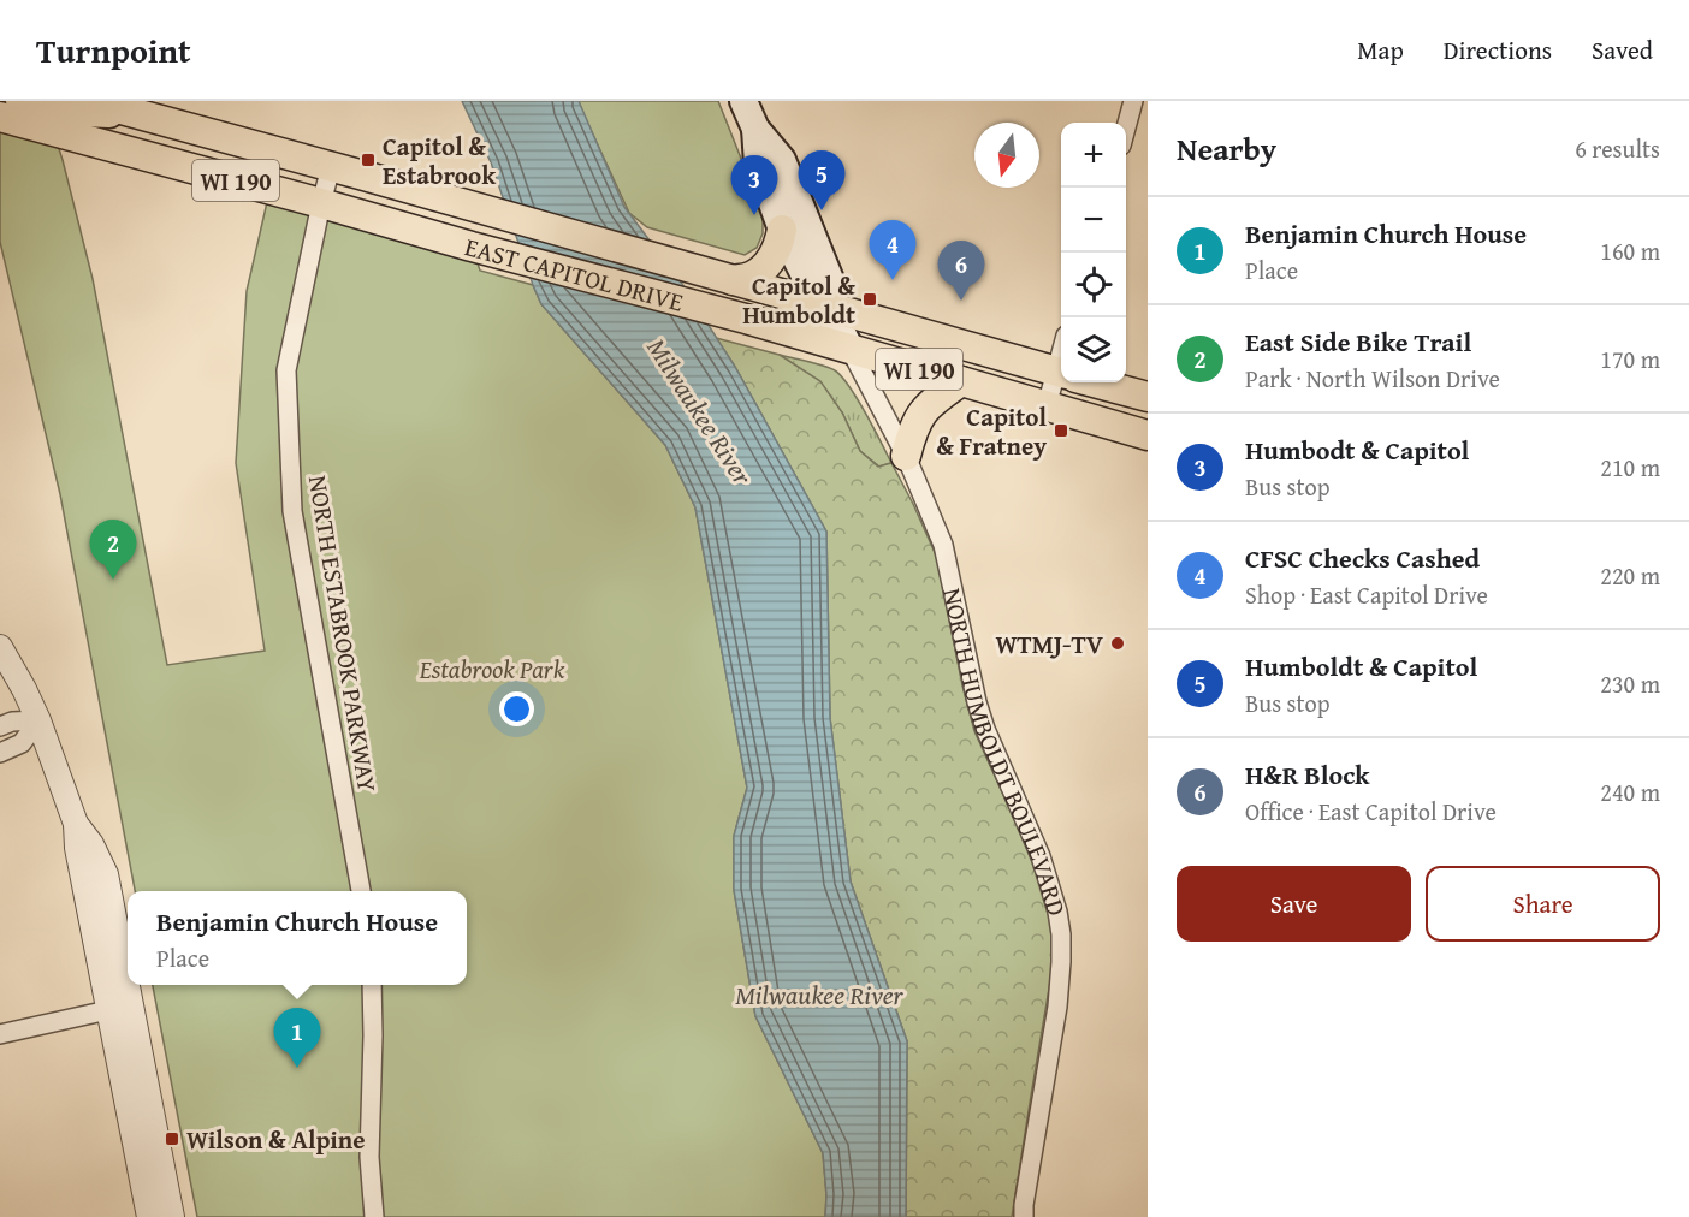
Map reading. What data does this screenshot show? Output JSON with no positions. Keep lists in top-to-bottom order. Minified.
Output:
{"streets":{"main road":["WI 190","EAST CAPITOL DRIVE","NORTH HUMBOLDT BOULEVARD"],"street":["NORTH ESTABROOK PARKWAY"]},"crossings":[["EAST CAPITOL DRIVE","NORTH ESTABROOK PARKWAY"],["EAST CAPITOL DRIVE","NORTH HUMBOLDT BOULEVARD"]],"water":["Milwaukee River"],"parks":["Estabrook Park"],"places":{"transit":["Capitol & Estabrook","Capitol & Humboldt","Capitol & Fratney","Wilson & Alpine"],"other":["WTMJ-TV"]},"north":"bottom","page":{"header":"Turnpoint","nav":["Map","Directions","Saved"],"heading":["Nearby","6 results"],"map_buttons":["+","−"],"pins":["5","3","4","6","2","1"],"list":[{"mark":"1","name":"Benjamin Church House","note":"Place","value":"160 m"},{"mark":"2","name":"East Side Bike Trail","note":"Park · North Wilson Drive","value":"170 m"},{"mark":"3","name":"Humbodt & Capitol","note":"Bus stop","value":"210 m"},{"mark":"4","name":"CFSC Checks Cashed","note":"Shop · East Capitol Drive","value":"220 m"},{"mark":"5","name":"Humboldt & Capitol","note":"Bus stop","value":"230 m"},{"mark":"6","name":"H&R Block","note":"Office · East Capitol Drive","value":"240 m"}],"buttons":["Save","Share"],"popup":["Benjamin Church House","Place"]}}
